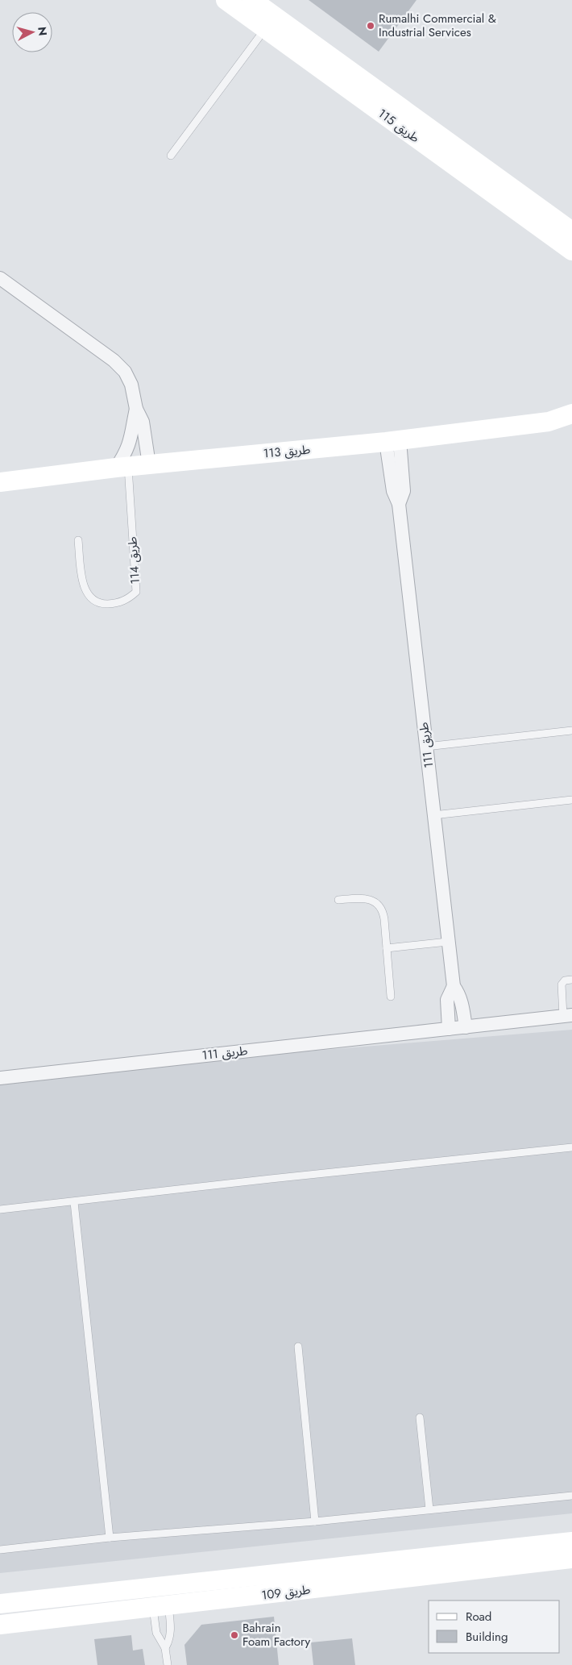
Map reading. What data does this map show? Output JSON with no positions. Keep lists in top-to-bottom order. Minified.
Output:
{"streets":{"street":["طريق 115","طريق 113","طريق 111","طريق 109"],"lane":["طريق 114"]},"crossings":[["طريق 113","طريق 114"],["طريق 113","طريق 111"]],"places":["Rumalhi Commercial & Industrial Services","Bahrain Foam Factory"],"legend":["Road","Building"],"north":"right"}
